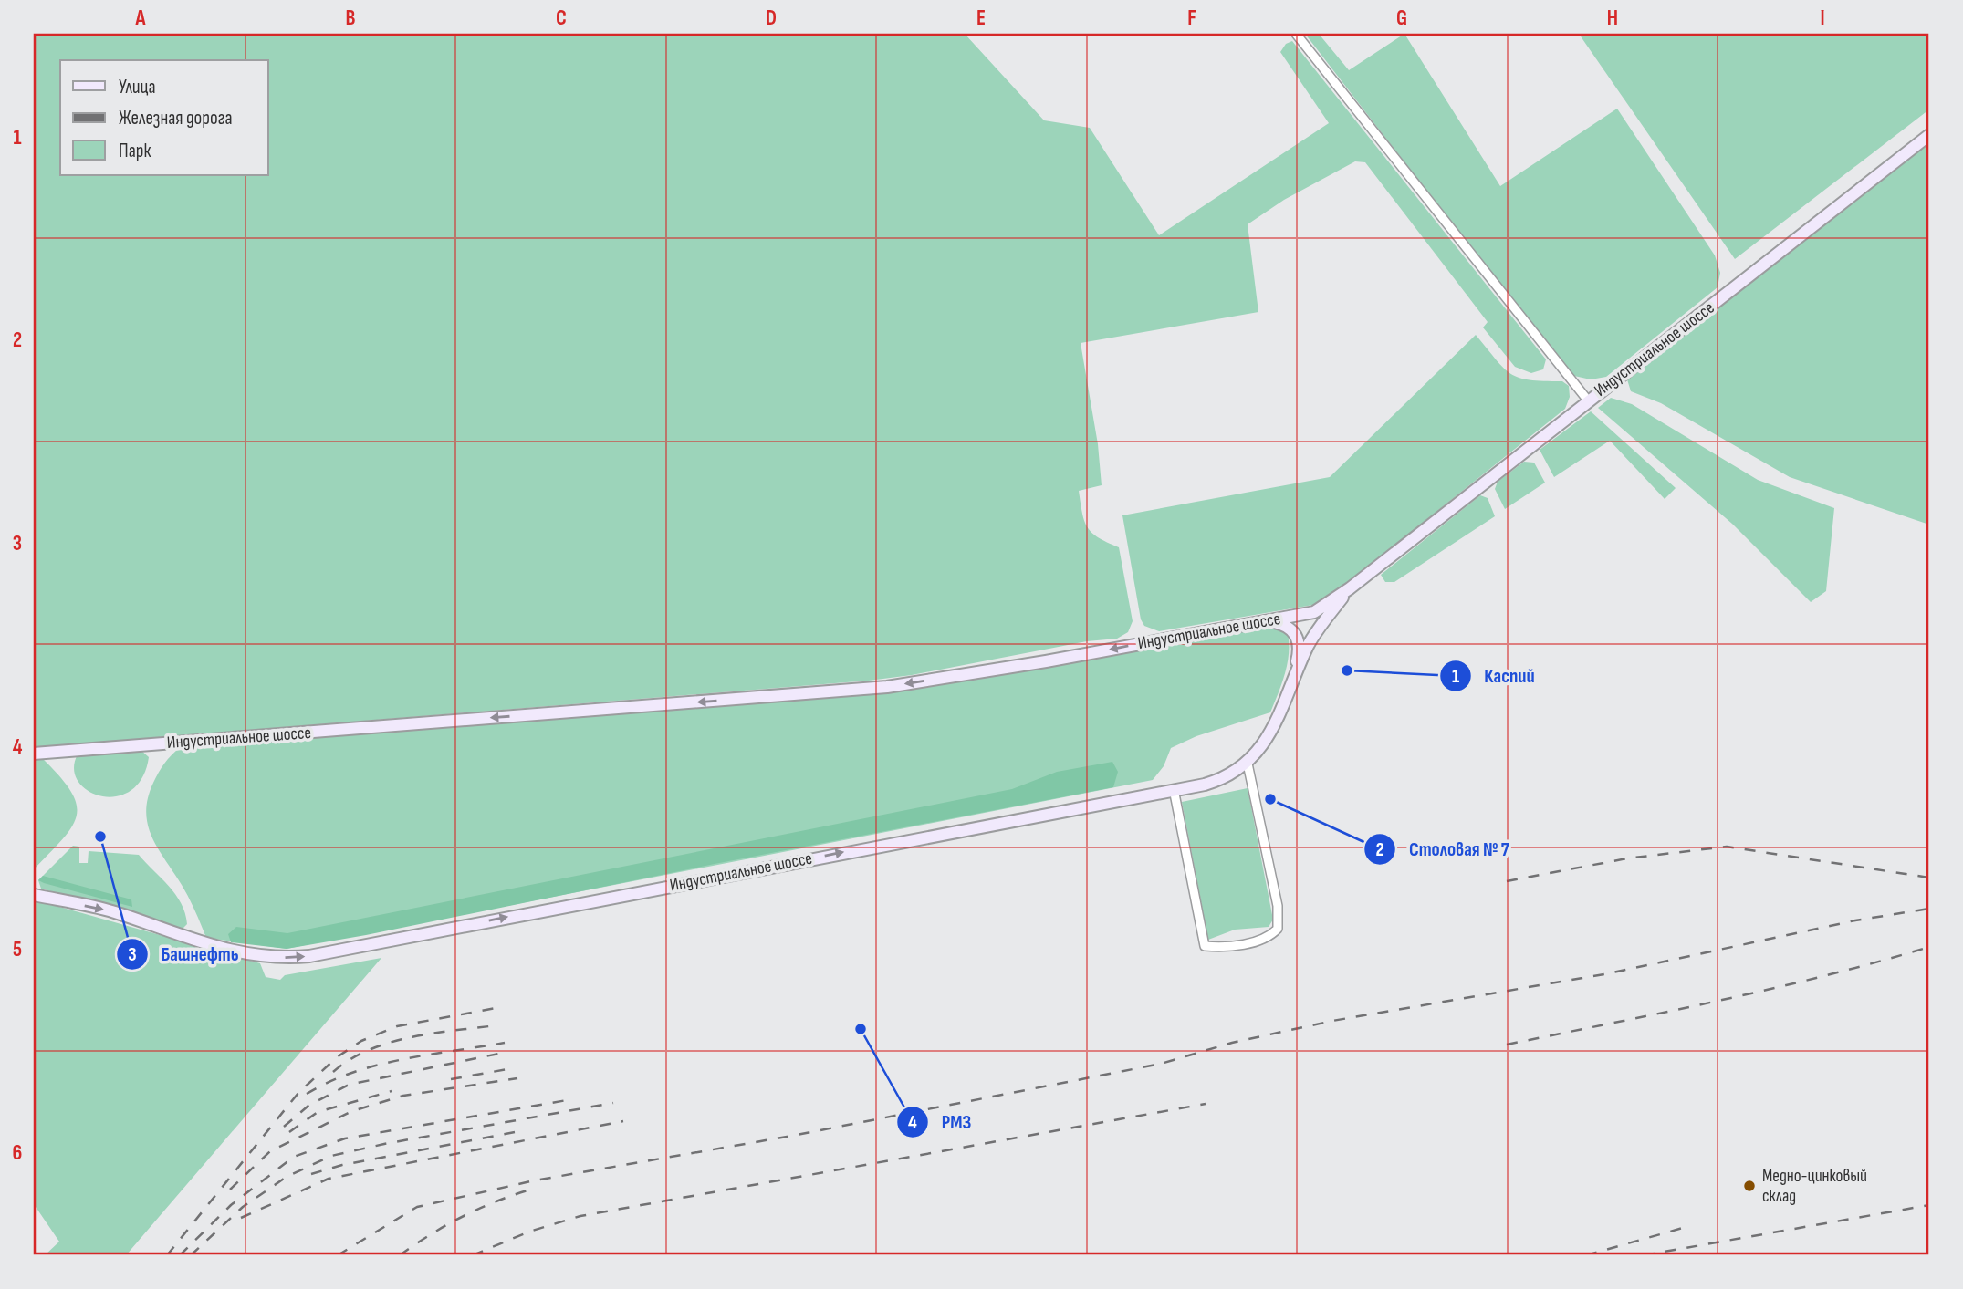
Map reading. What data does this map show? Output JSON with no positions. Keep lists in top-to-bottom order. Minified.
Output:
{"streets":{"main road":["Индустриальное шоссе"]},"places":["Каспий","Столовая № 7","Башнефть","РМЗ","Медно-цинковый склад"],"legend":["Улица","Железная дорога","Парк"],"grid":{"columns":["A","B","C","D","E","F","G","H","I"],"rows":["1","2","3","4","5","6"]}}
